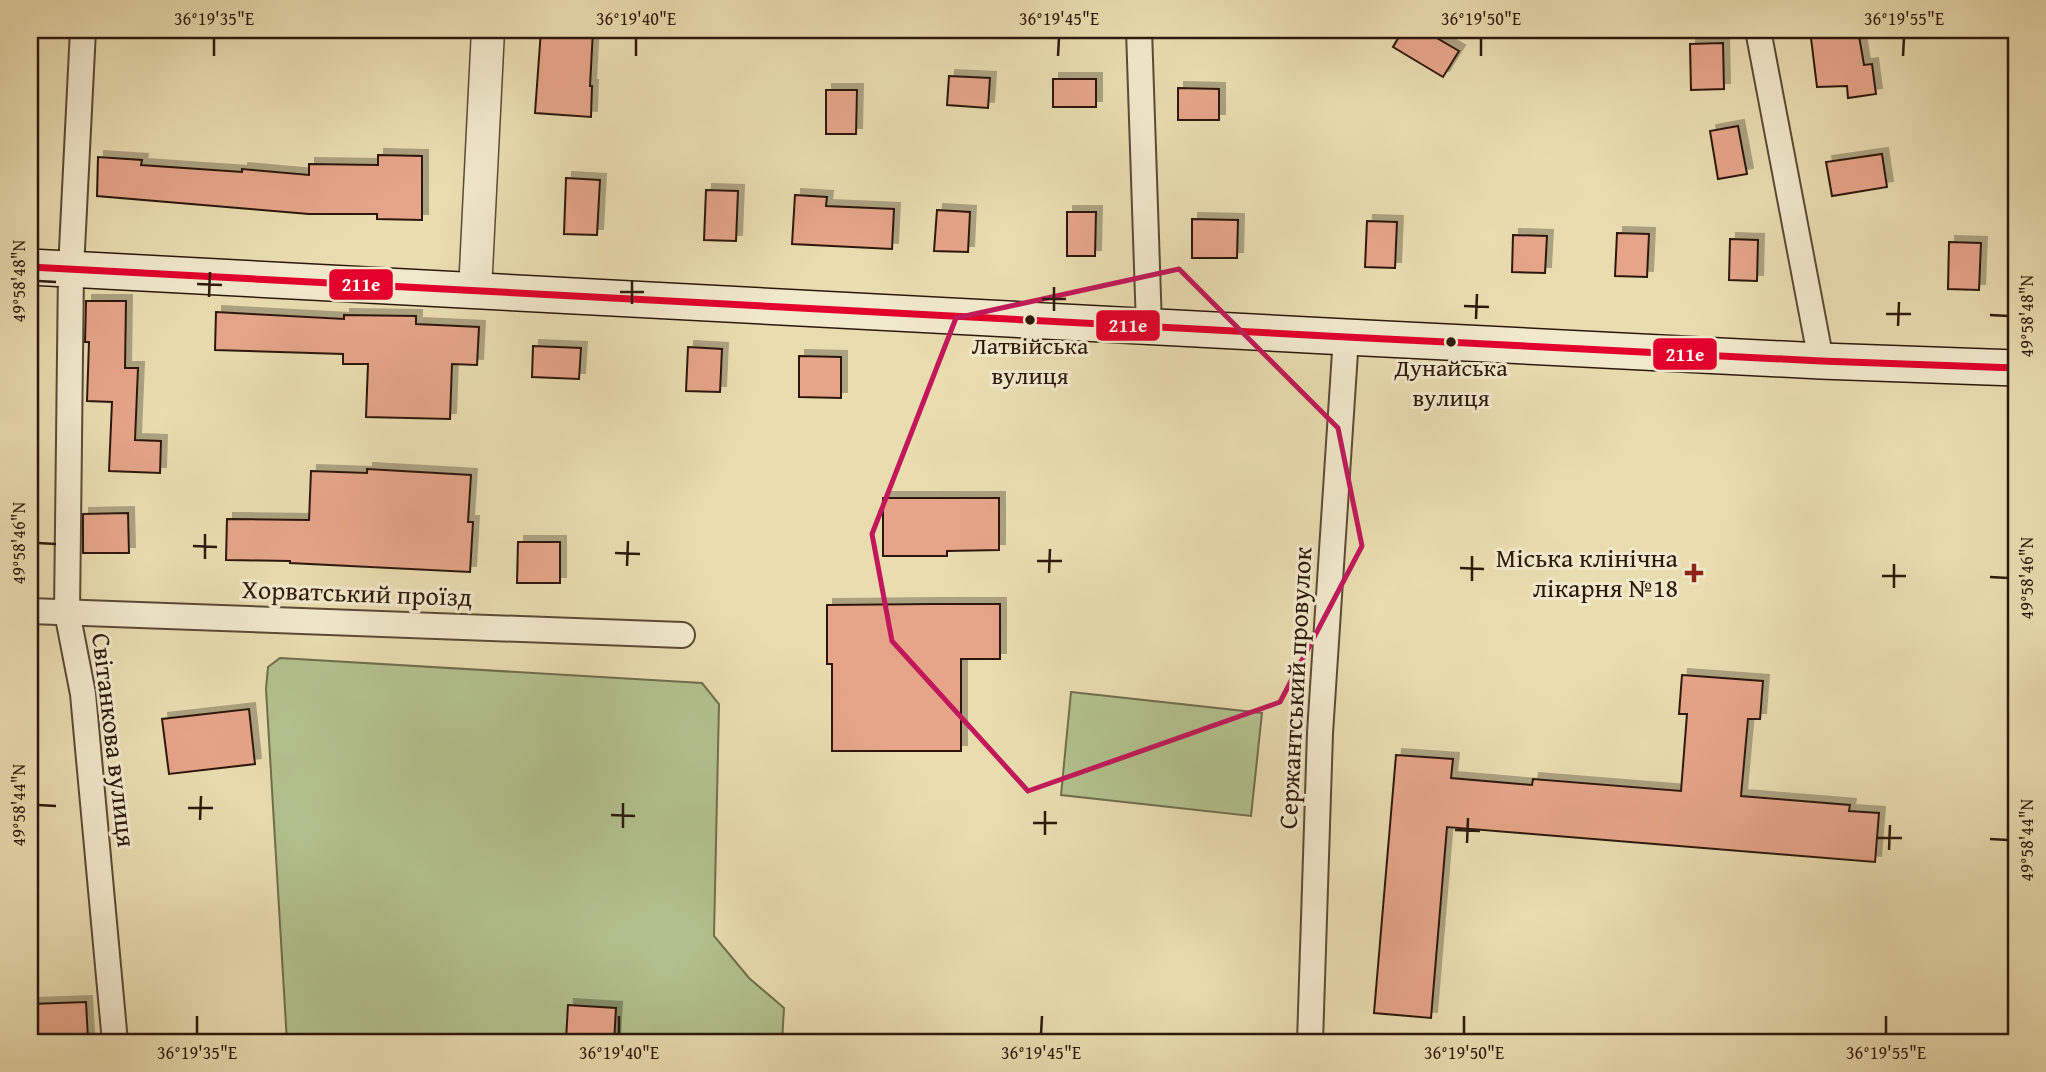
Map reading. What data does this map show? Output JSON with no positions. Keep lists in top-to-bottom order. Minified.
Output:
{"streets":{"street":["Хорватський проїзд","Сержантський провулок","Світанкова вулиця"]},"crossings":[["Хорватський проїзд","Світанкова вулиця"]],"places":{"other":["Латвійська вулиця","Дунайська вулиця"],"health":["Міська клінічна лікарня №18"]},"lines":["transit line 211е"],"coordinates":["36°19'35\"E","36°19'40\"E","36°19'45\"E","36°19'50\"E","36°19'55\"E","49°58'48\"N","49°58'46\"N","49°58'44\"N"]}
